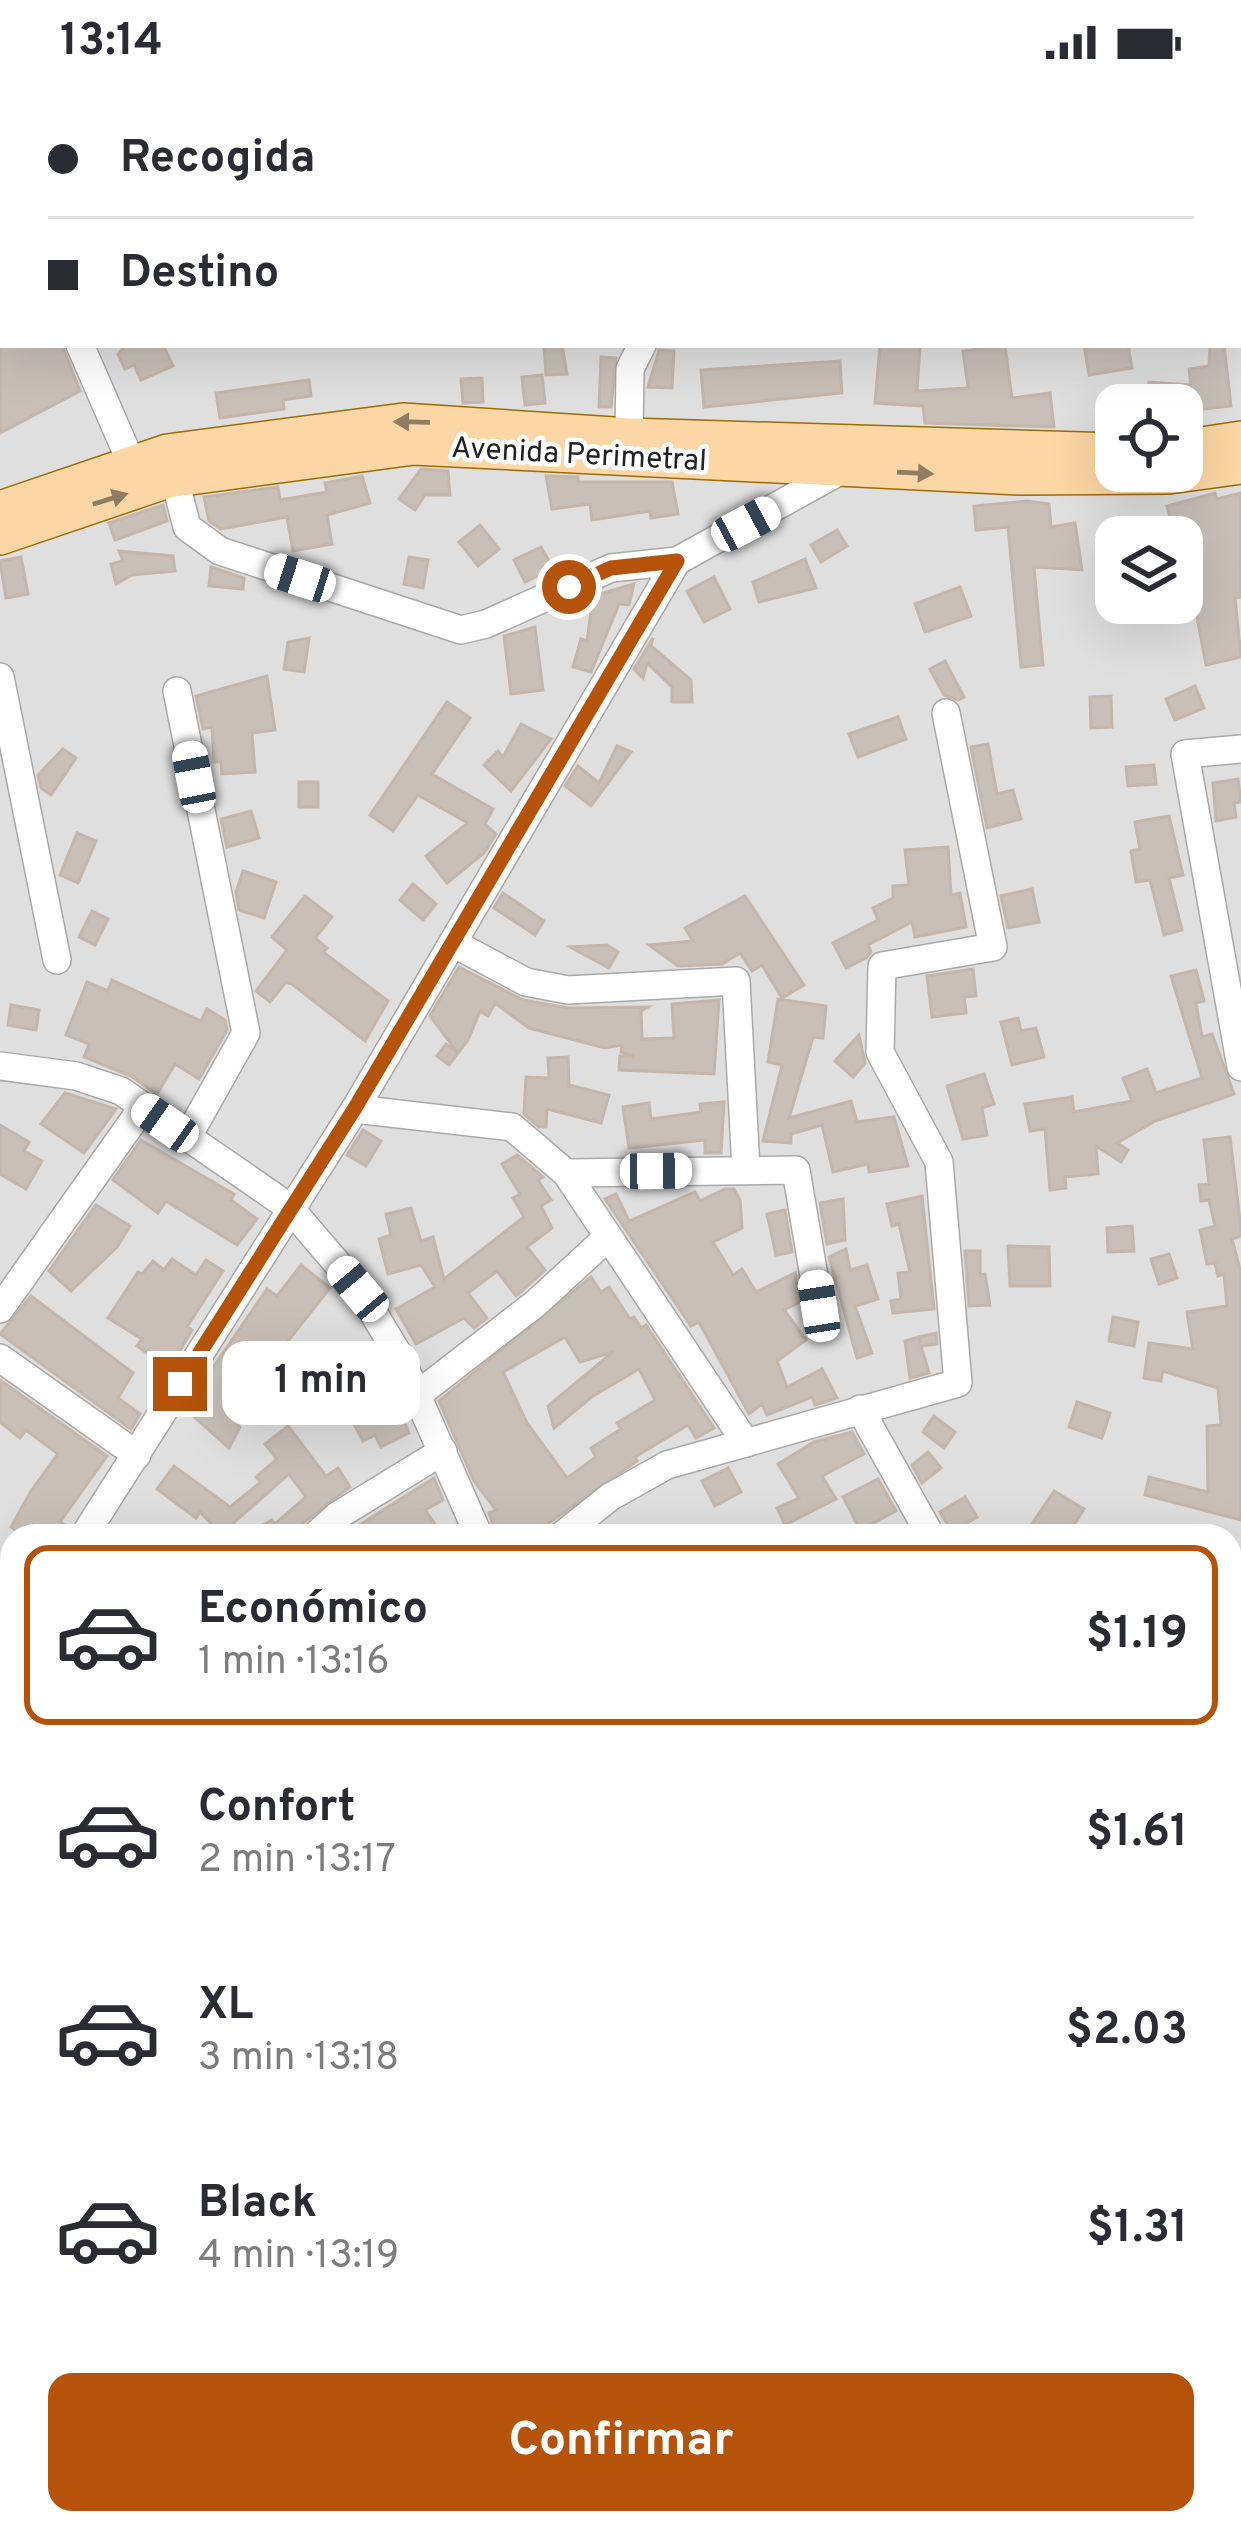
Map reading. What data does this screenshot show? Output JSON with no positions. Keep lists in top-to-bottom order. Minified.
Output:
{"streets":{"main road":["Avenida Perimetral"]},"page":{"status":"13:14","banner":["Recogida","Destino"],"bubble":"1 min","list":[{"name":"Económico","note":"1 min · 13:16","value":"$1.19"},{"name":"Confort","note":"2 min · 13:17","value":"$1.61"},{"name":"XL","note":"3 min · 13:18","value":"$2.03"},{"name":"Black","note":"4 min · 13:19","value":"$1.31"}],"buttons":"Confirmar"}}
